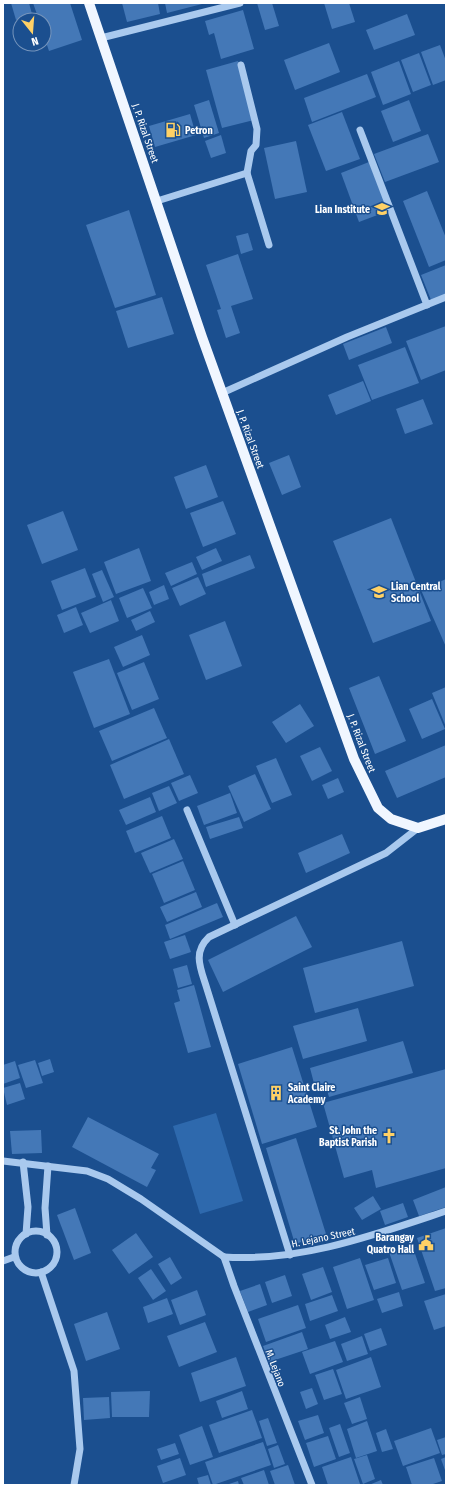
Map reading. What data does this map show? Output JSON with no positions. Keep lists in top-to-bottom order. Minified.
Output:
{"streets":{"main road":["J. P. Rizal Street"],"street":["H. Lejano Street","M. Lejano"]},"crossings":[["H. Lejano Street","M. Lejano"]],"places":{"fuel station":["Petron"],"school or university":["Lian Institute","Lian Central School"],"building":["Saint Claire Academy"],"church":["St. John the Baptist Parish"],"public building":["Barangay Quatro Hall"]},"north":"bottom"}
